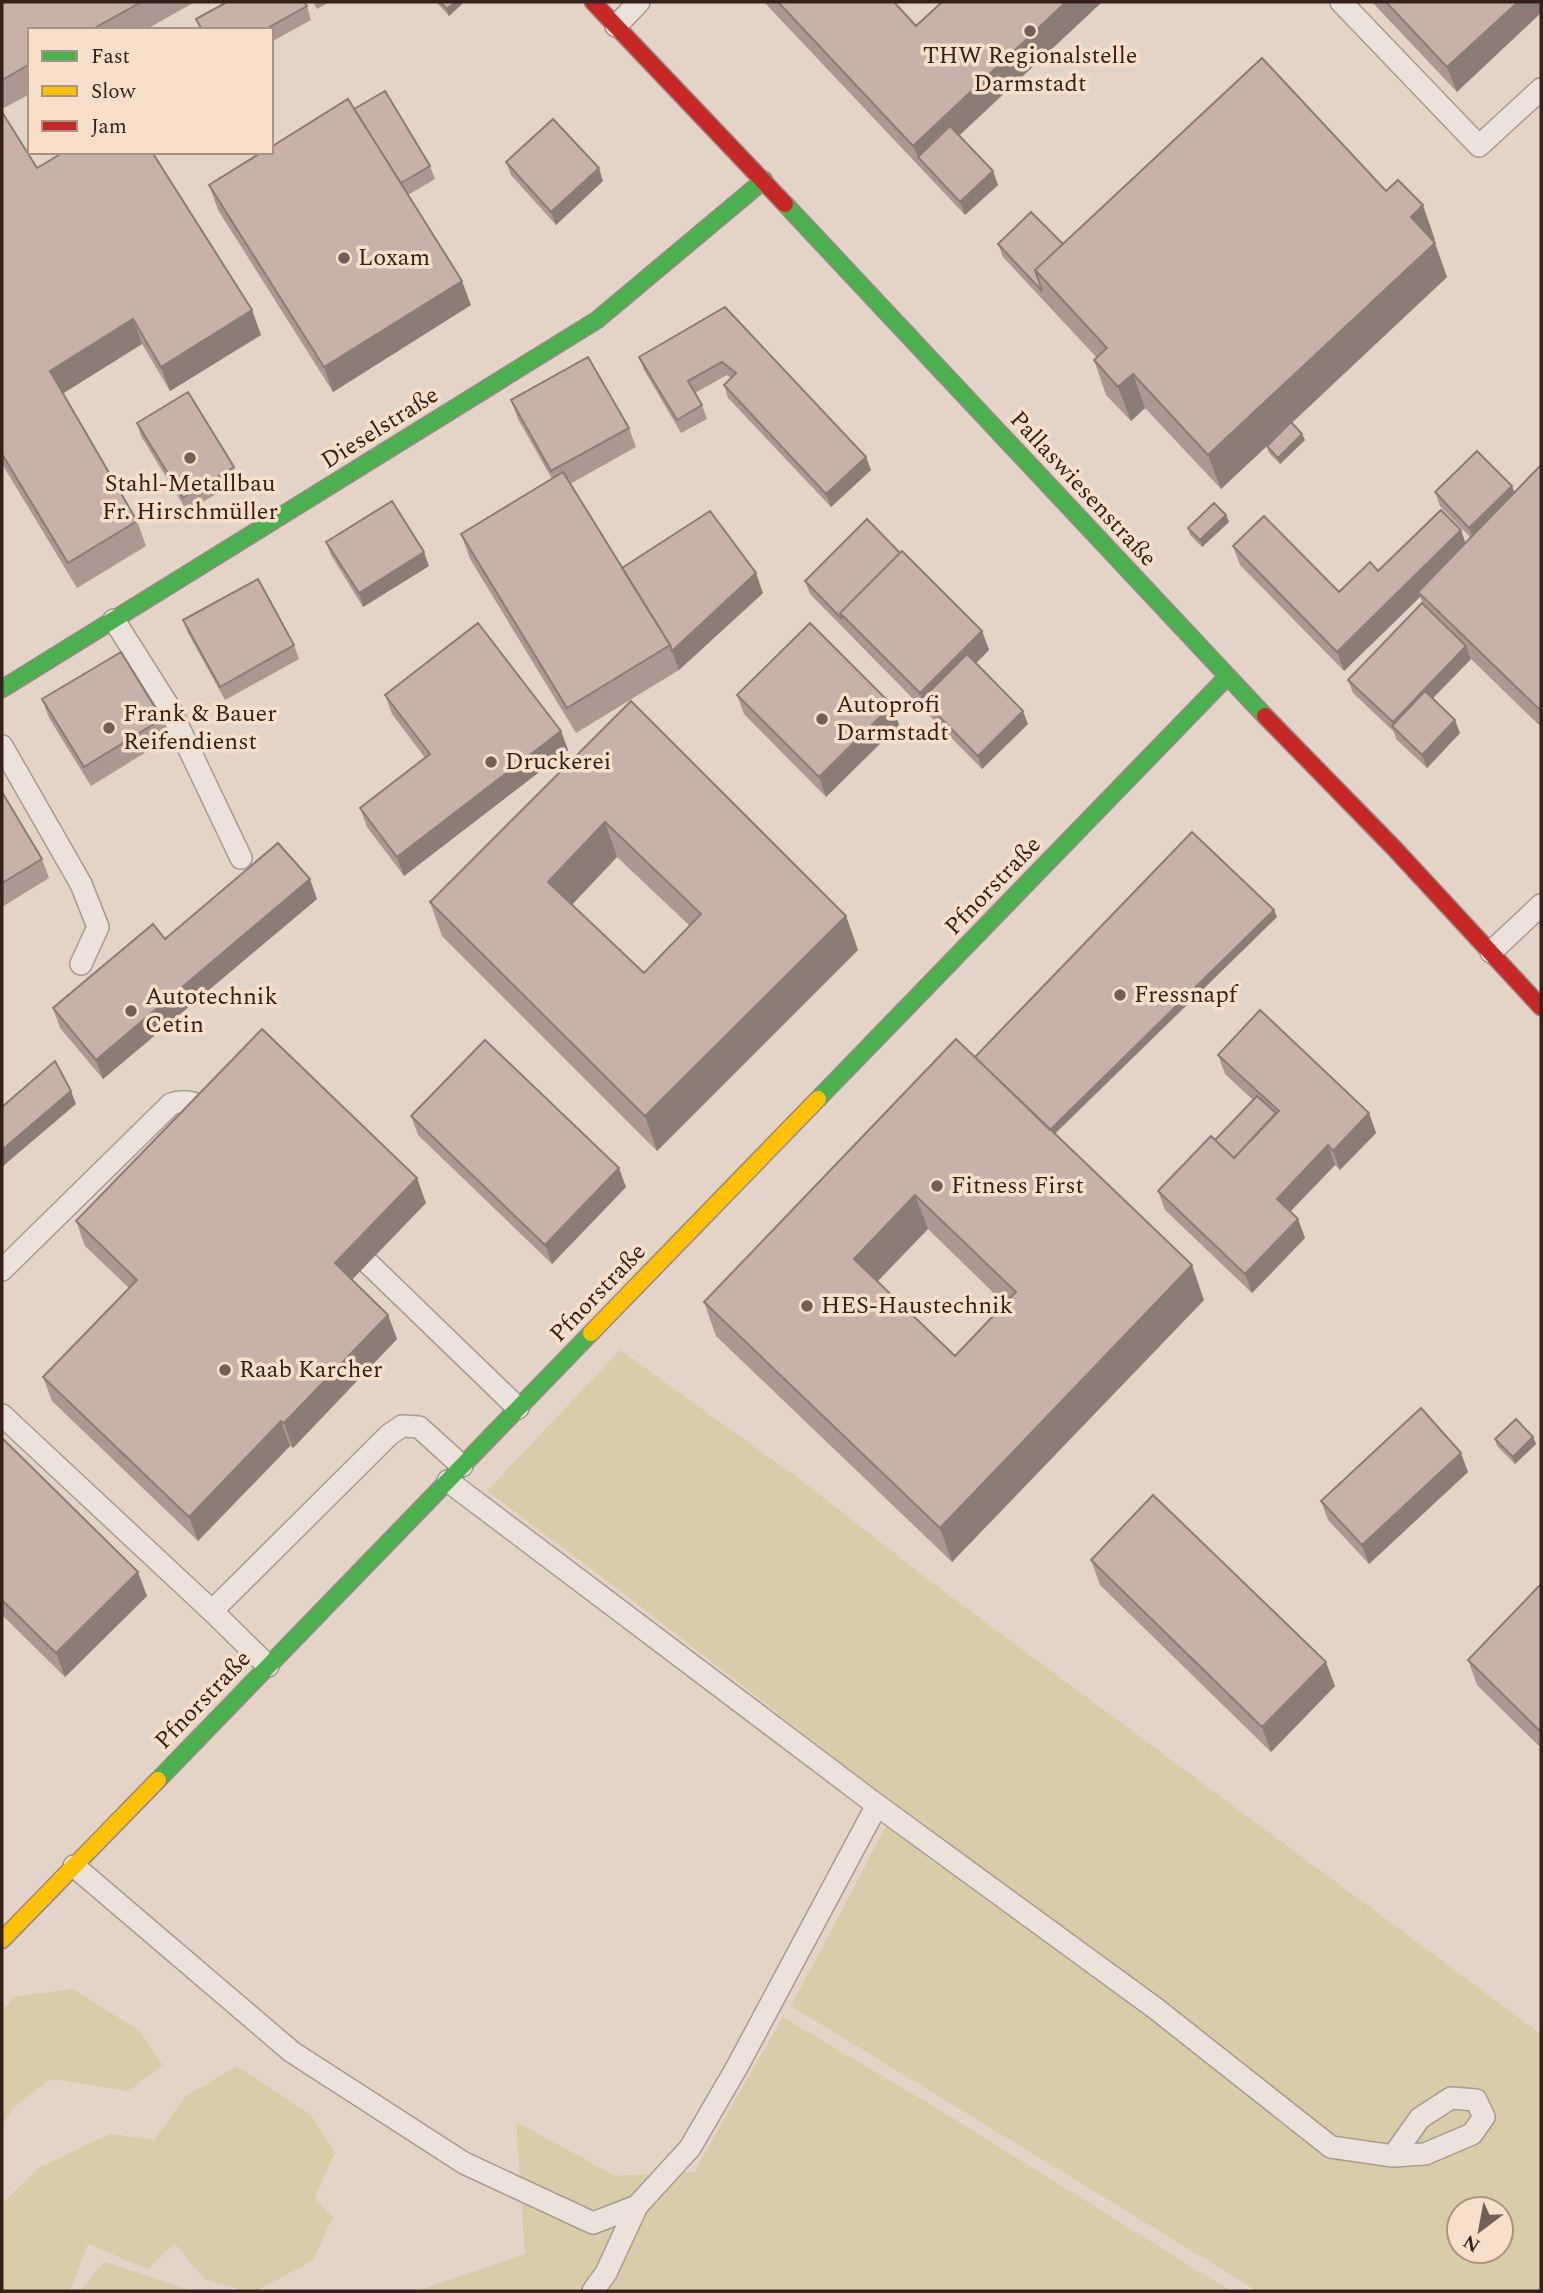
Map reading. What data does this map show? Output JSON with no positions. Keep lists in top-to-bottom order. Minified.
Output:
{"streets":{"street":["Dieselstraße","Pallaswiesenstraße","Pfnorstraße"]},"crossings":[["Dieselstraße","Pallaswiesenstraße"],["Pallaswiesenstraße","Pfnorstraße"]],"places":["THW Regionalstelle Darmstadt","Loxam","Stahl-Metallbau Fr. Hirschmüller","Autoprofi Darmstadt","Frank & Bauer Reifendienst","Druckerei","Fressnapf","Autotechnik Cetin","Fitness First","HES-Haustechnik","Raab Karcher"],"legend":["Fast","Slow","Jam"],"north":"bottom left"}
